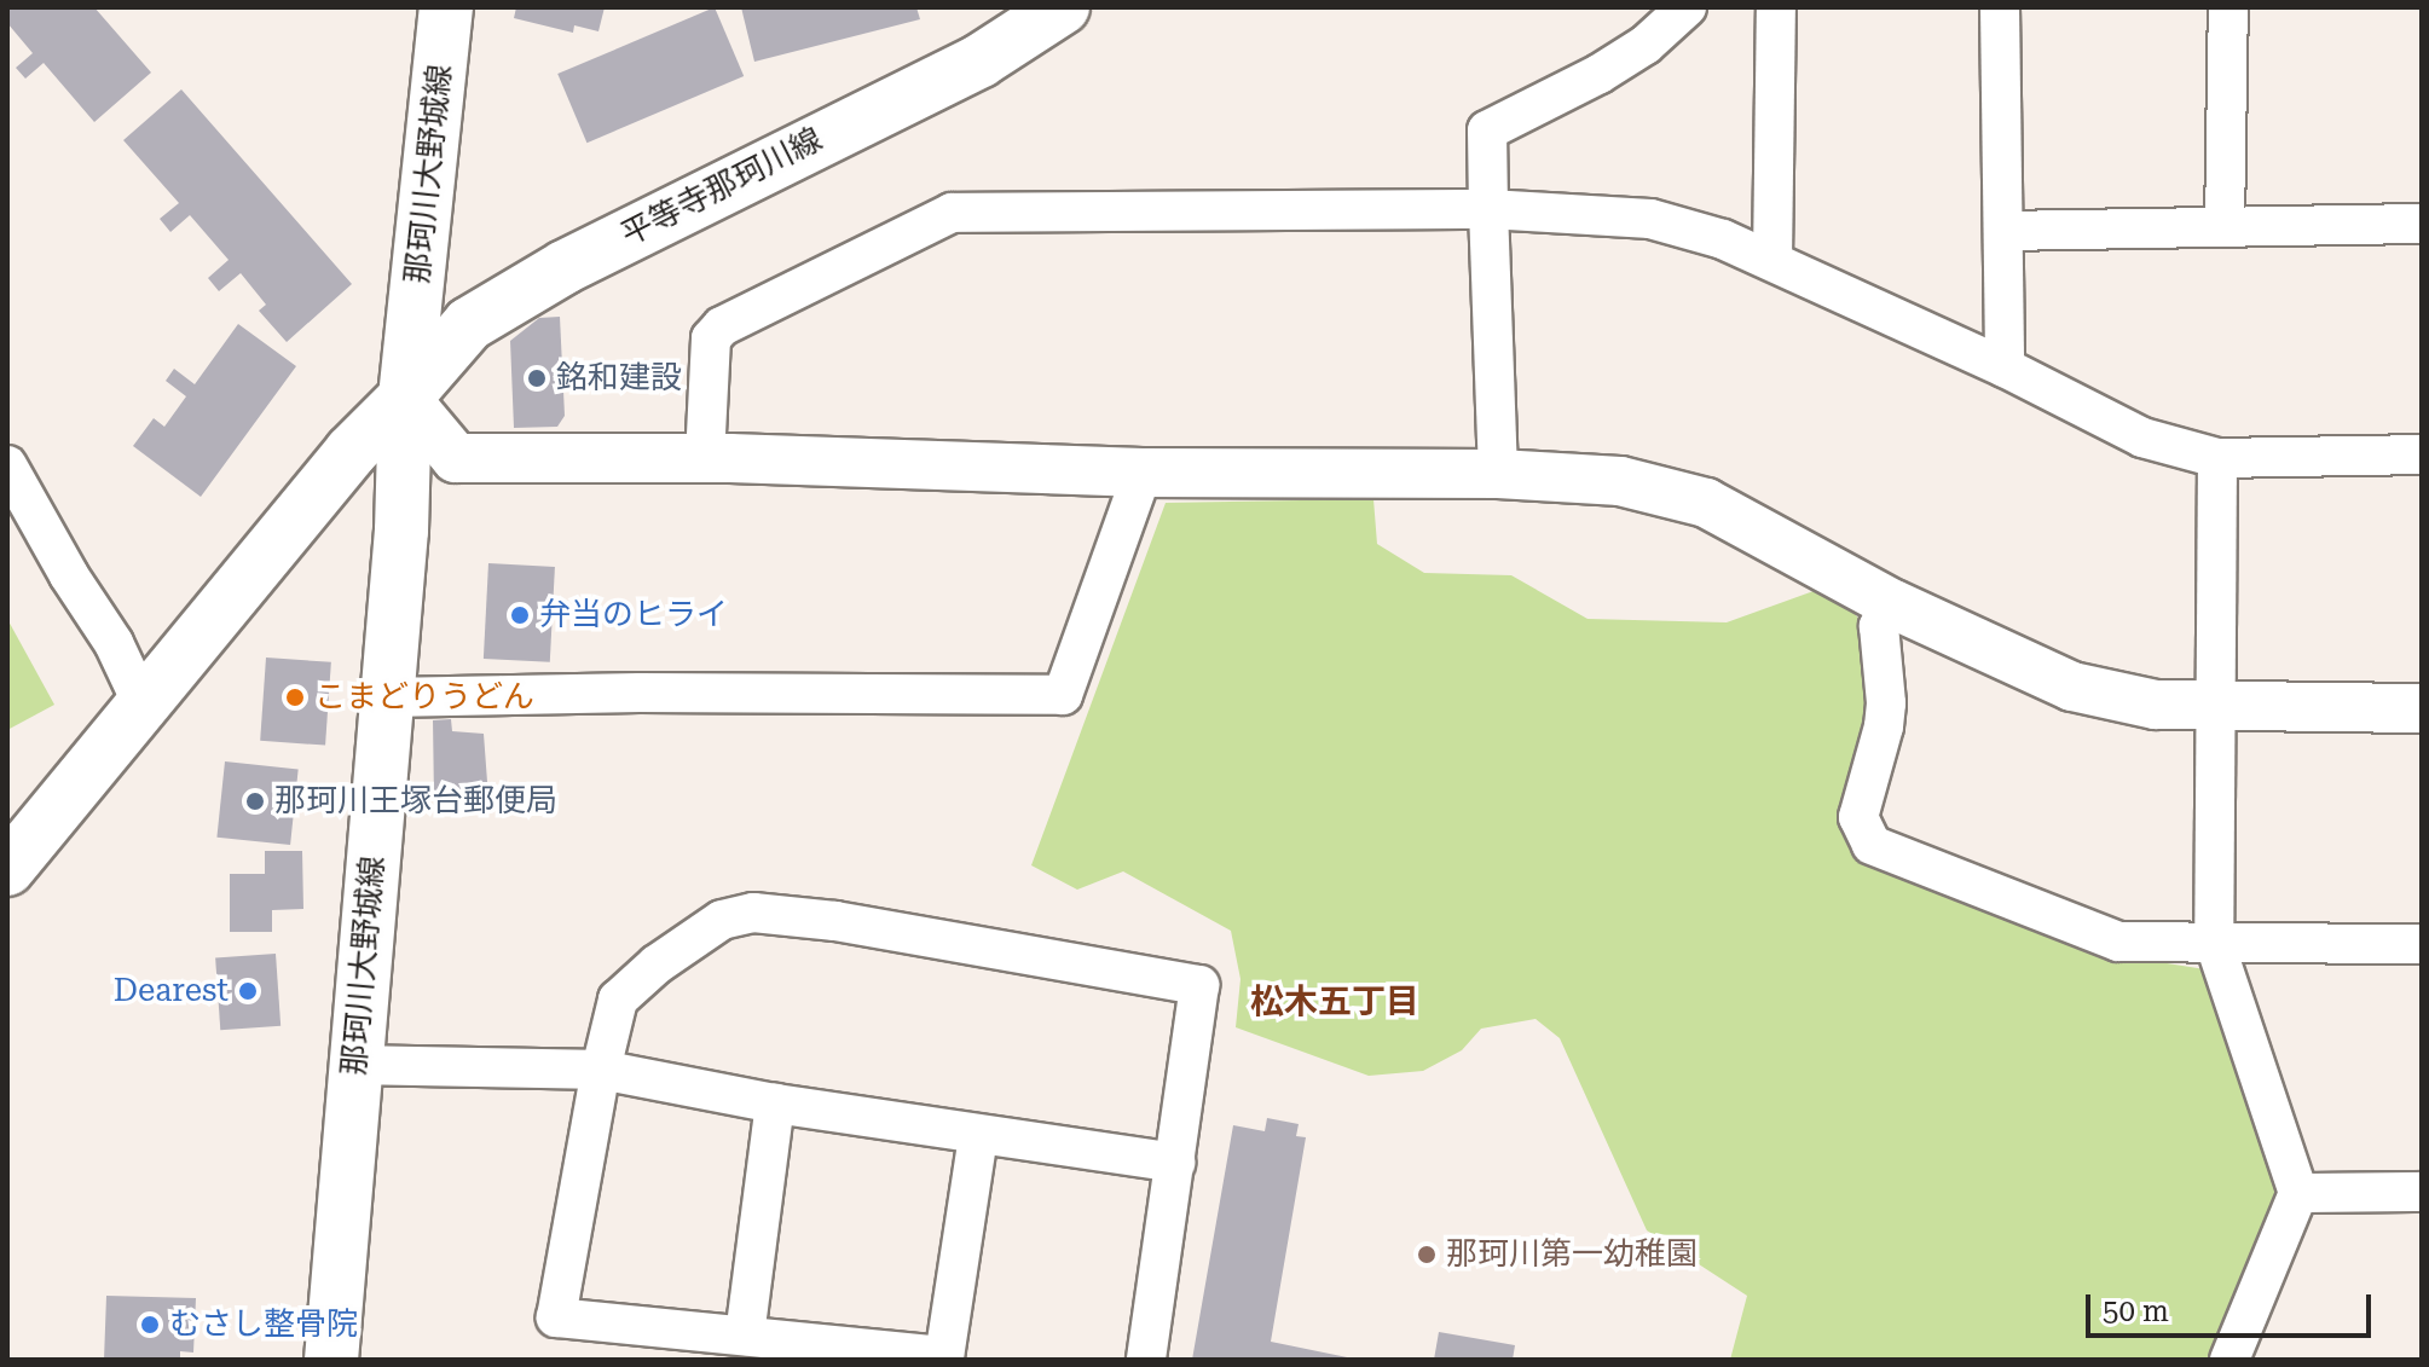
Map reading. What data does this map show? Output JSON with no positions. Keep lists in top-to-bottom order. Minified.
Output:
{"streets":{"main road":["那珂川大野城線","平等寺那珂川線"]},"crossings":[["那珂川大野城線","平等寺那珂川線"]],"districts":["松木五丁目"],"places":["銘和建設","弁当のヒライ","こまどりうどん","那珂川王塚台郵便局","Dearest","那珂川第一幼稚園","むさし整骨院"],"scale_bar":"50 m"}
